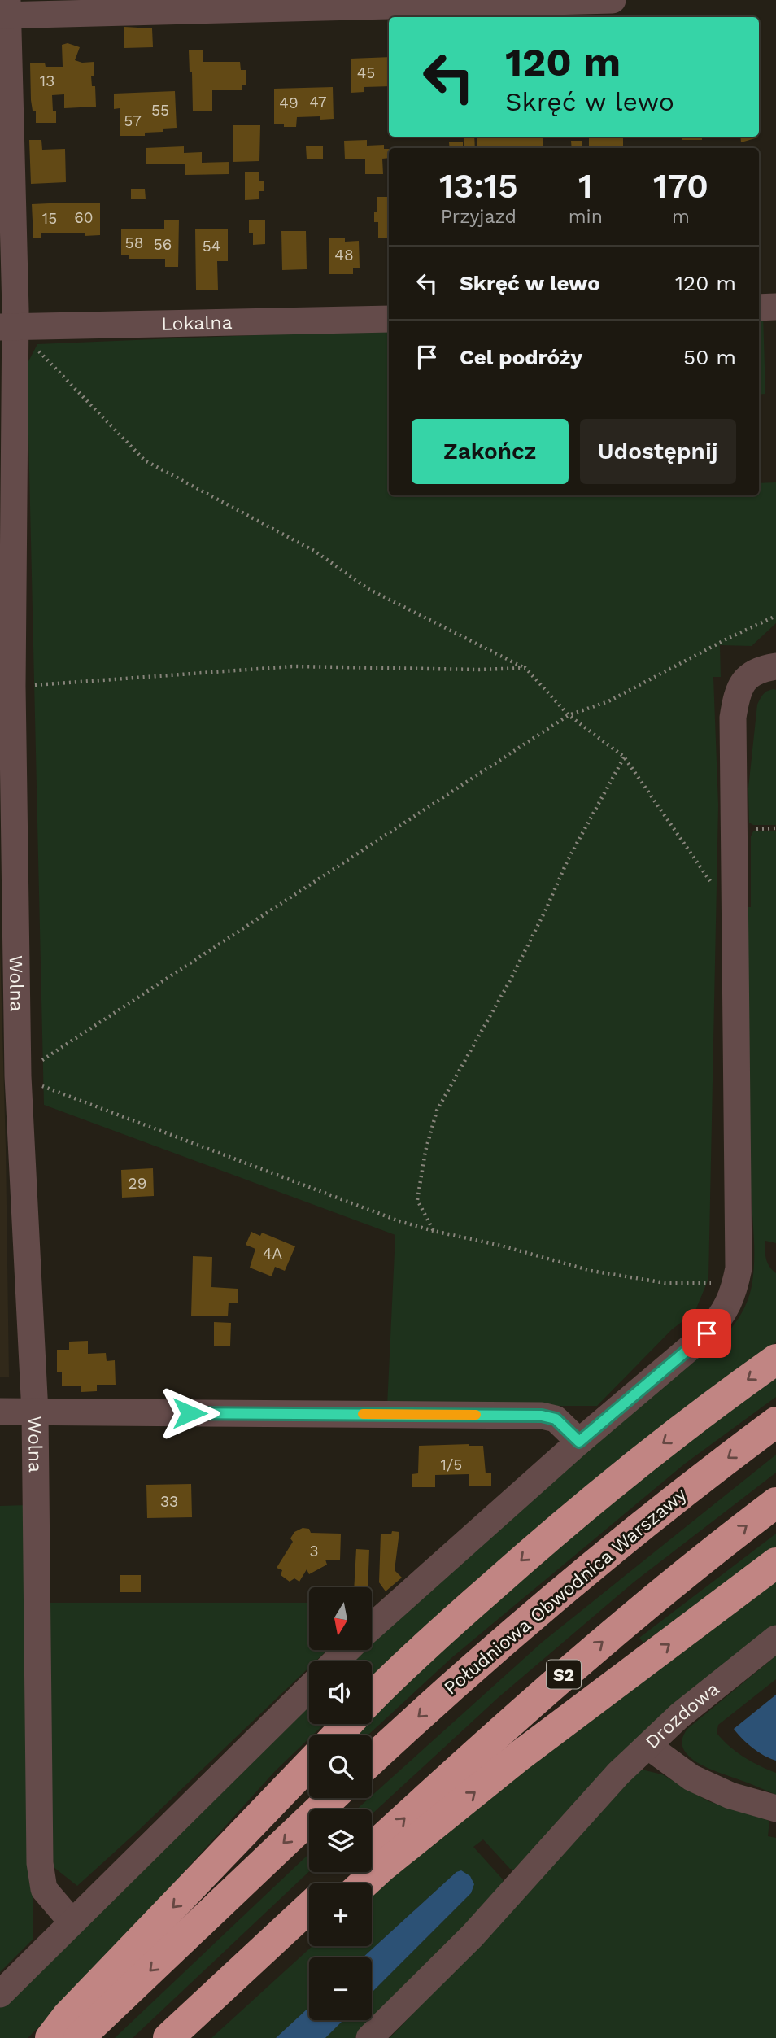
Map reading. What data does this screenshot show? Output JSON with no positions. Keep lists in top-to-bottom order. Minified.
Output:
{"streets":{"highway":["Południowa Obwodnica Warszawy","S2"],"street":["Lokalna","Wolna","Drozdowa"]},"crossings":[["Lokalna","Wolna"]],"house_numbers":["45","13","47","49","55","57","60","15","58","56","54","48","29","4A","1/5","33","3"],"north":"bottom","page":{"turn":["120 m","Skręć w lewo"],"eta":["13:15","Przyjazd","1","min","170","m"],"list":[{"name":"Skręć w lewo","value":"120 m"},{"name":"Cel podróży","value":"50 m"}],"buttons":["Zakończ","Udostępnij"],"map_buttons":["+","−"]}}
